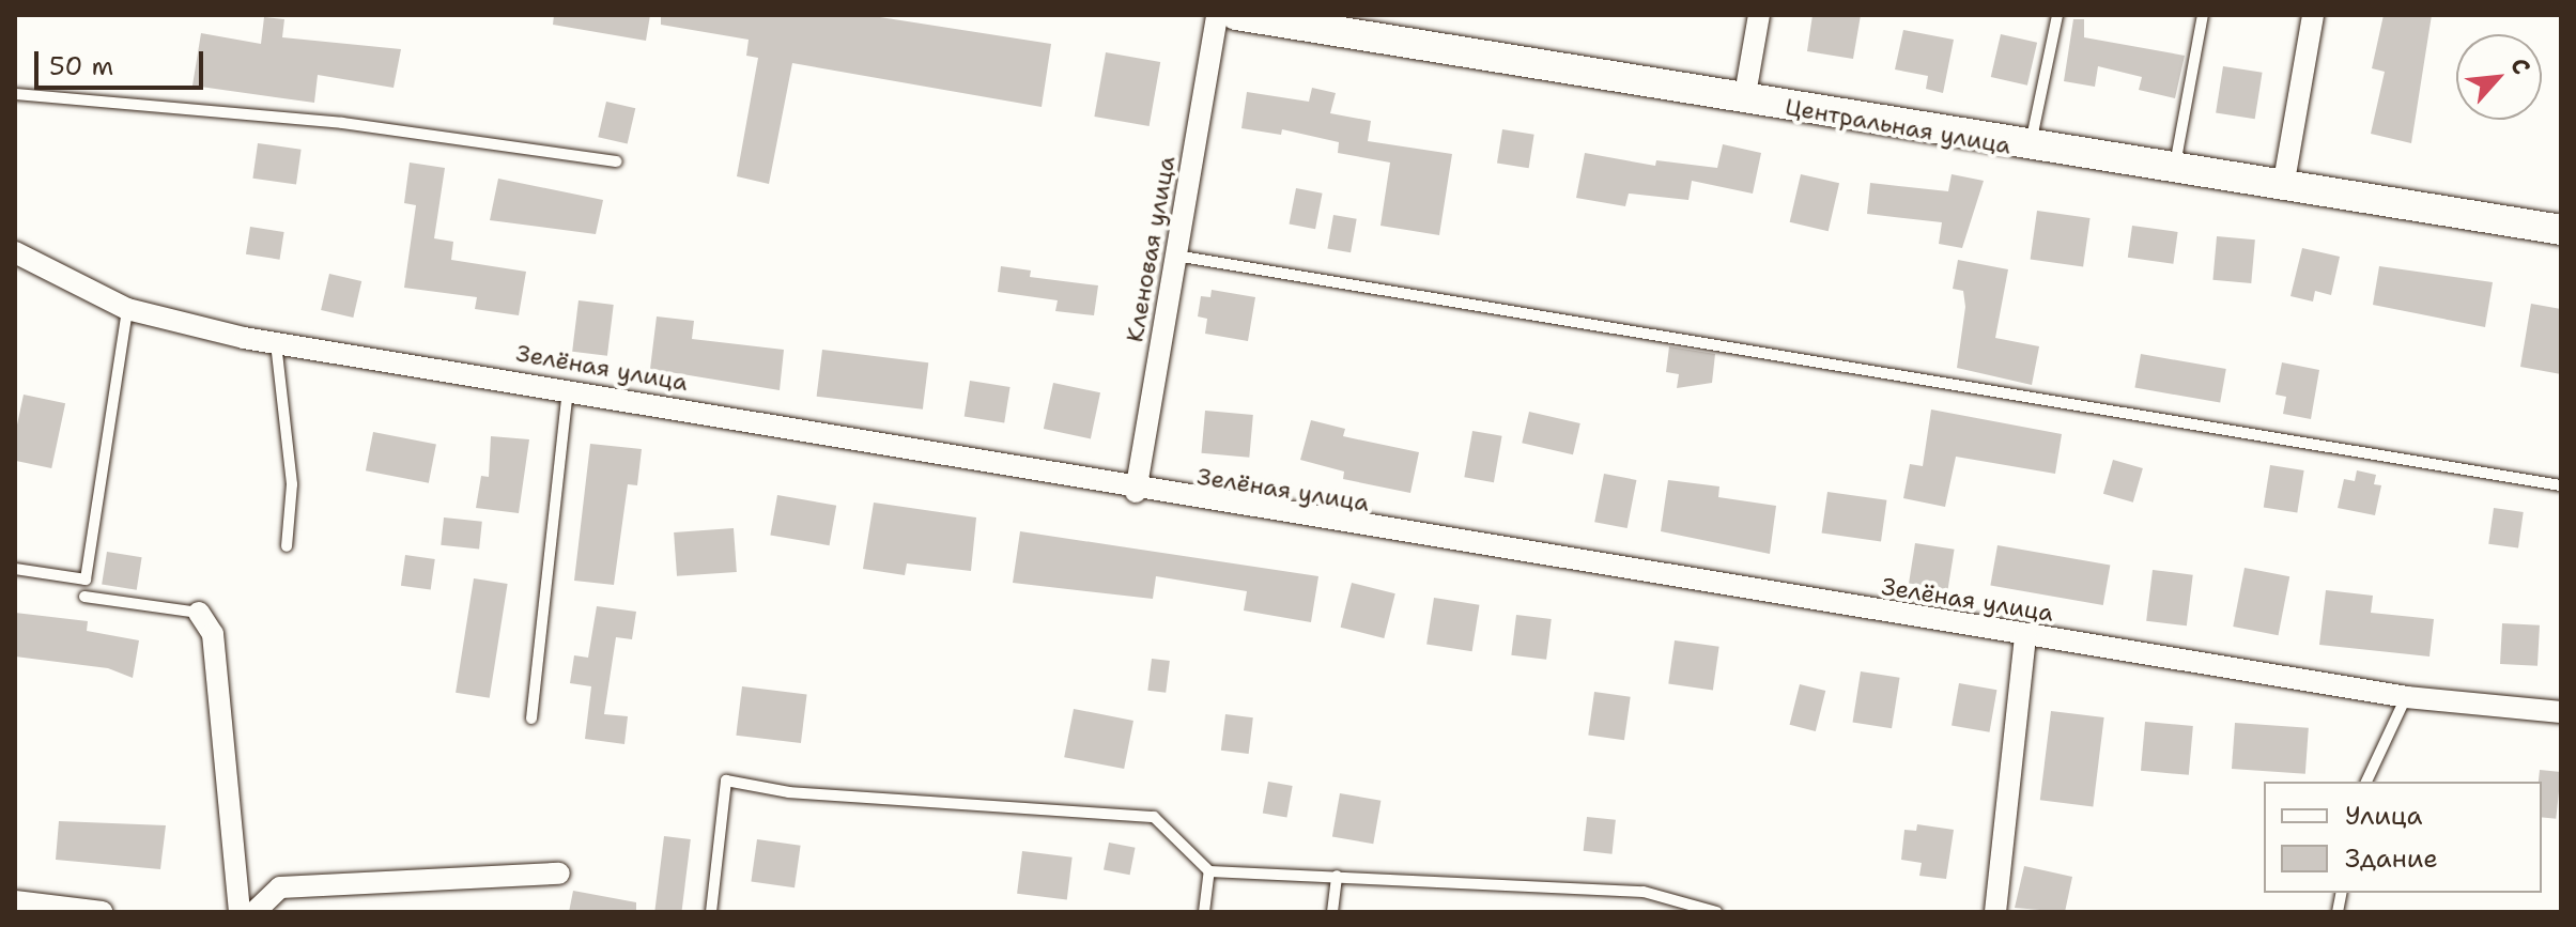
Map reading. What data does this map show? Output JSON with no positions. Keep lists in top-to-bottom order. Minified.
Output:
{"streets":{"street":["Центральная улица","Кленовая улица","Зелёная улица"]},"crossings":[["Кленовая улица","Зелёная улица"]],"legend":["Улица","Здание"],"scale_bar":"50 m","north":"top right"}
